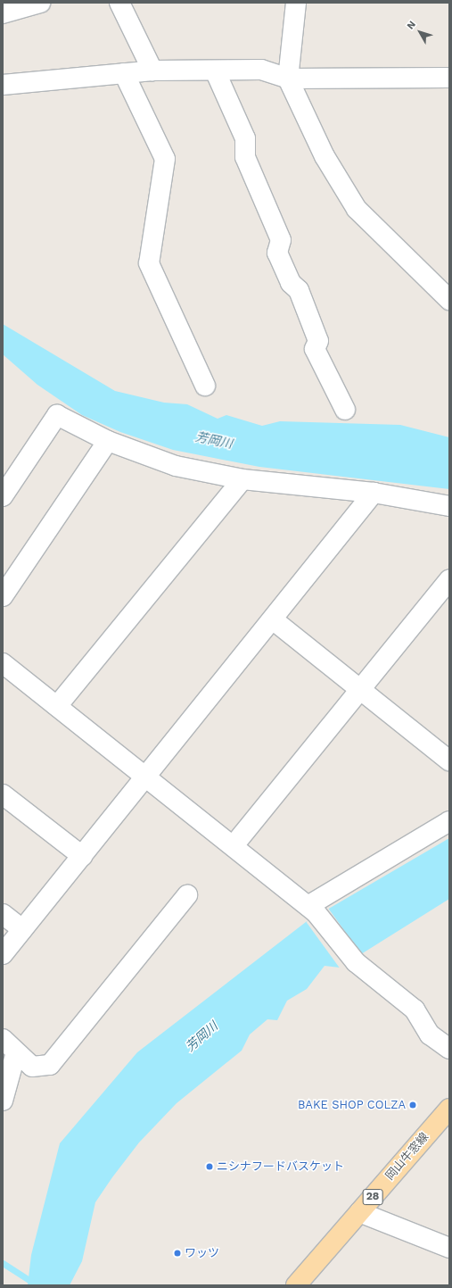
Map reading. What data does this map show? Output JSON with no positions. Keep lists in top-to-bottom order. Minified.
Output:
{"streets":{"main road":["岡山牛窓線","28"]},"water":["芳岡川"],"places":["BAKE SHOP COLZA","ニシナフードバスケット","ワッツ"],"north":"top left"}
